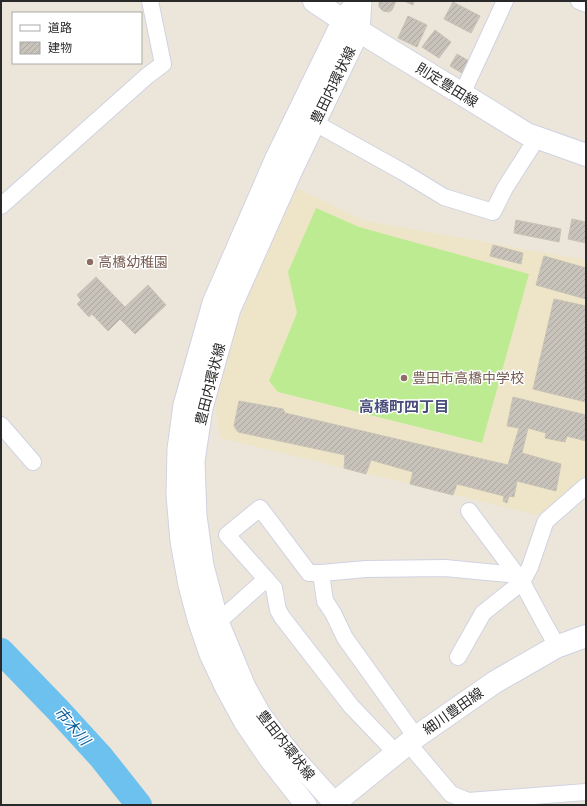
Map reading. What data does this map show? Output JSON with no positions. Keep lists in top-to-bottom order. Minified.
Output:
{"streets":{"main road":["則定豊田線","細川豊田線"],"street":["豊田内環状線"]},"crossings":[["豊田内環状線","則定豊田線"],["豊田内環状線","細川豊田線"]],"districts":["高橋町四丁目"],"water":["市木川"],"places":["高橋幼稚園","豊田市高橋中学校"],"legend":["道路","建物"]}
